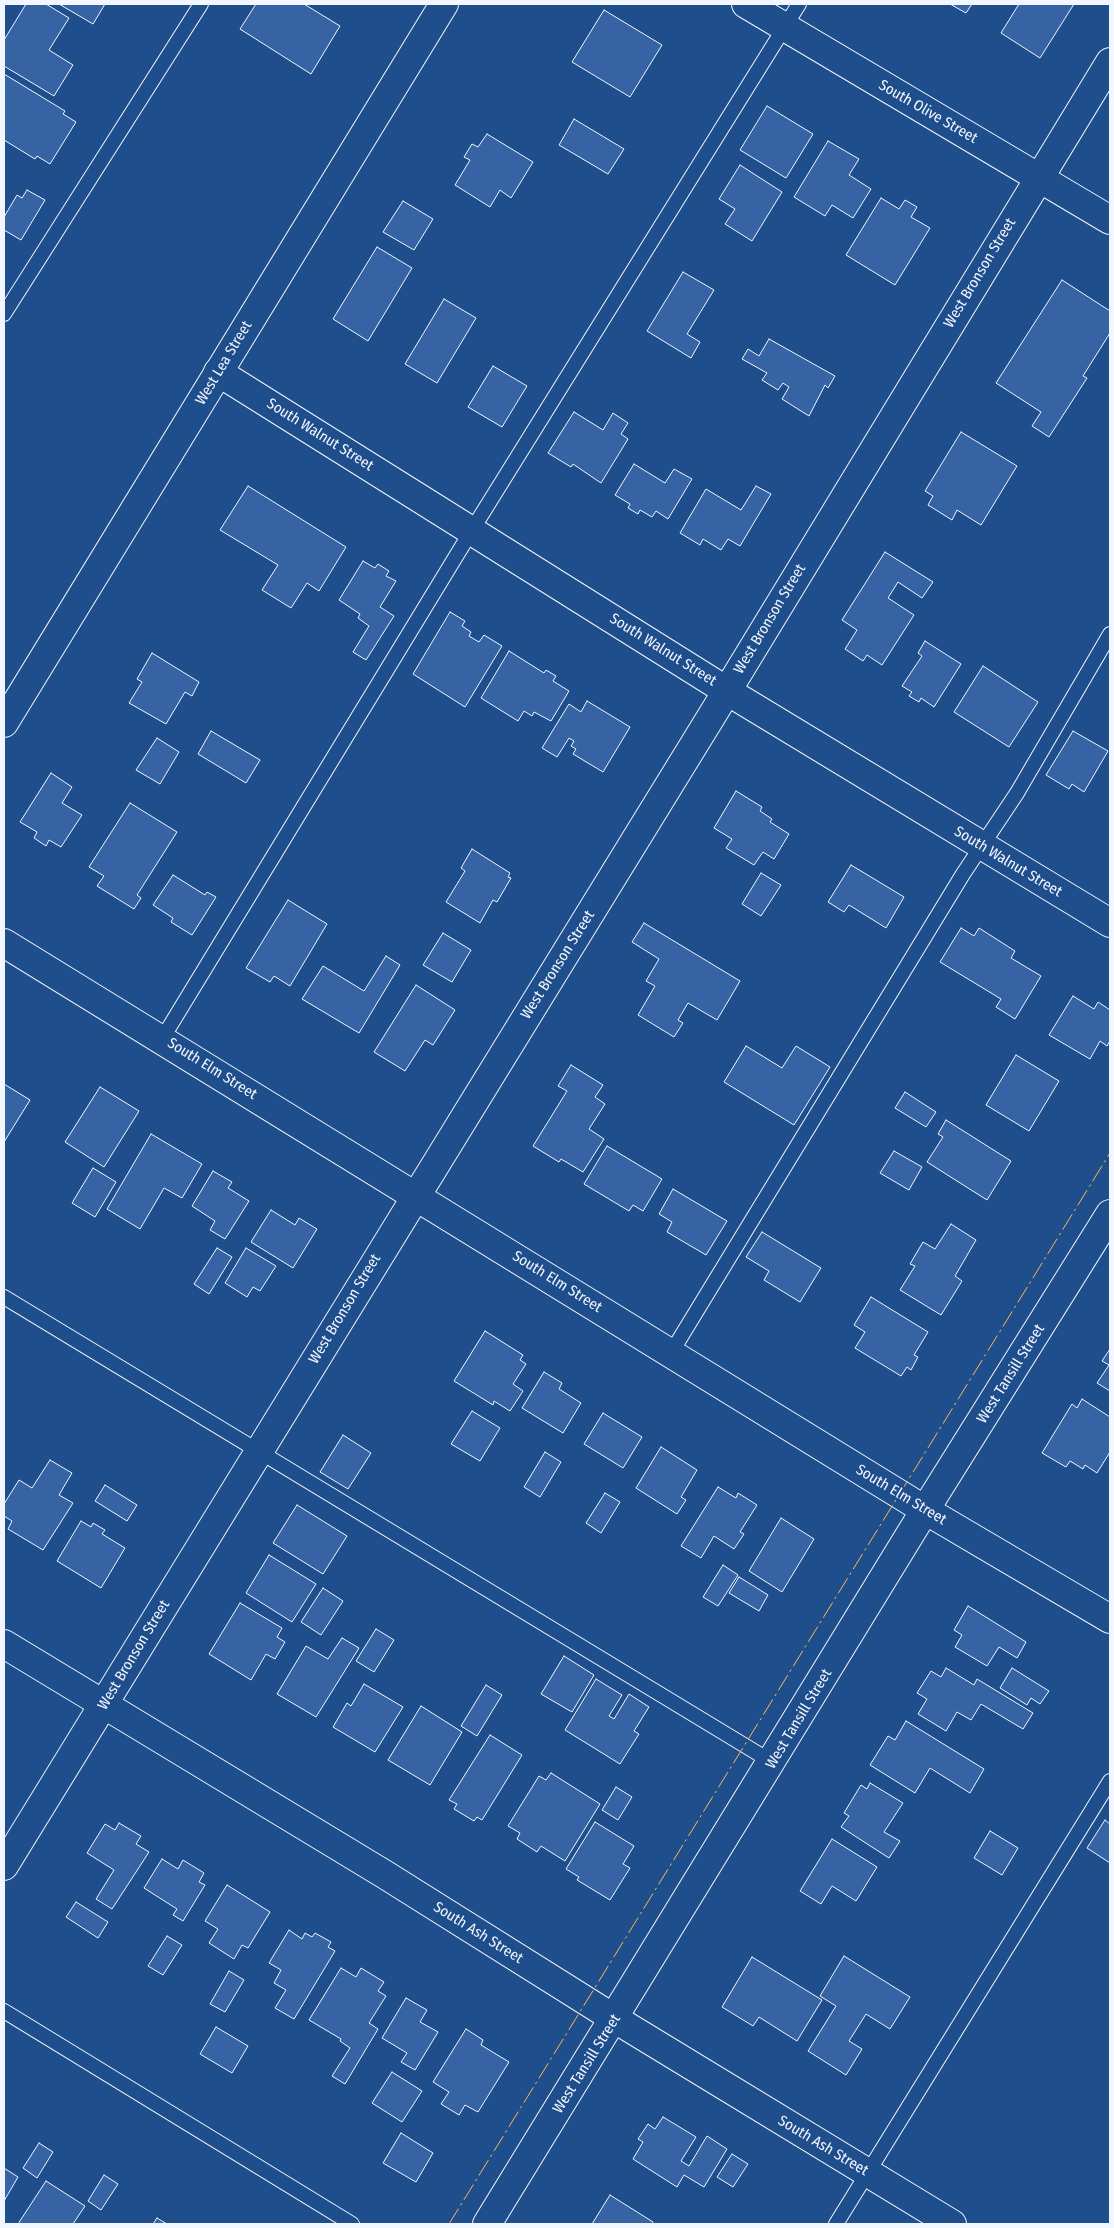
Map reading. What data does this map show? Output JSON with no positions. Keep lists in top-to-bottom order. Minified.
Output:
{"streets":{"street":["South Olive Street","West Bronson Street","West Lea Street","South Walnut Street","South Elm Street","West Tansill Street","South Ash Street"]},"crossings":[["South Olive Street","West Bronson Street"],["West Bronson Street","South Walnut Street"],["West Bronson Street","South Elm Street"],["West Bronson Street","South Ash Street"],["West Lea Street","South Walnut Street"],["South Elm Street","West Tansill Street"],["West Tansill Street","South Ash Street"]]}
